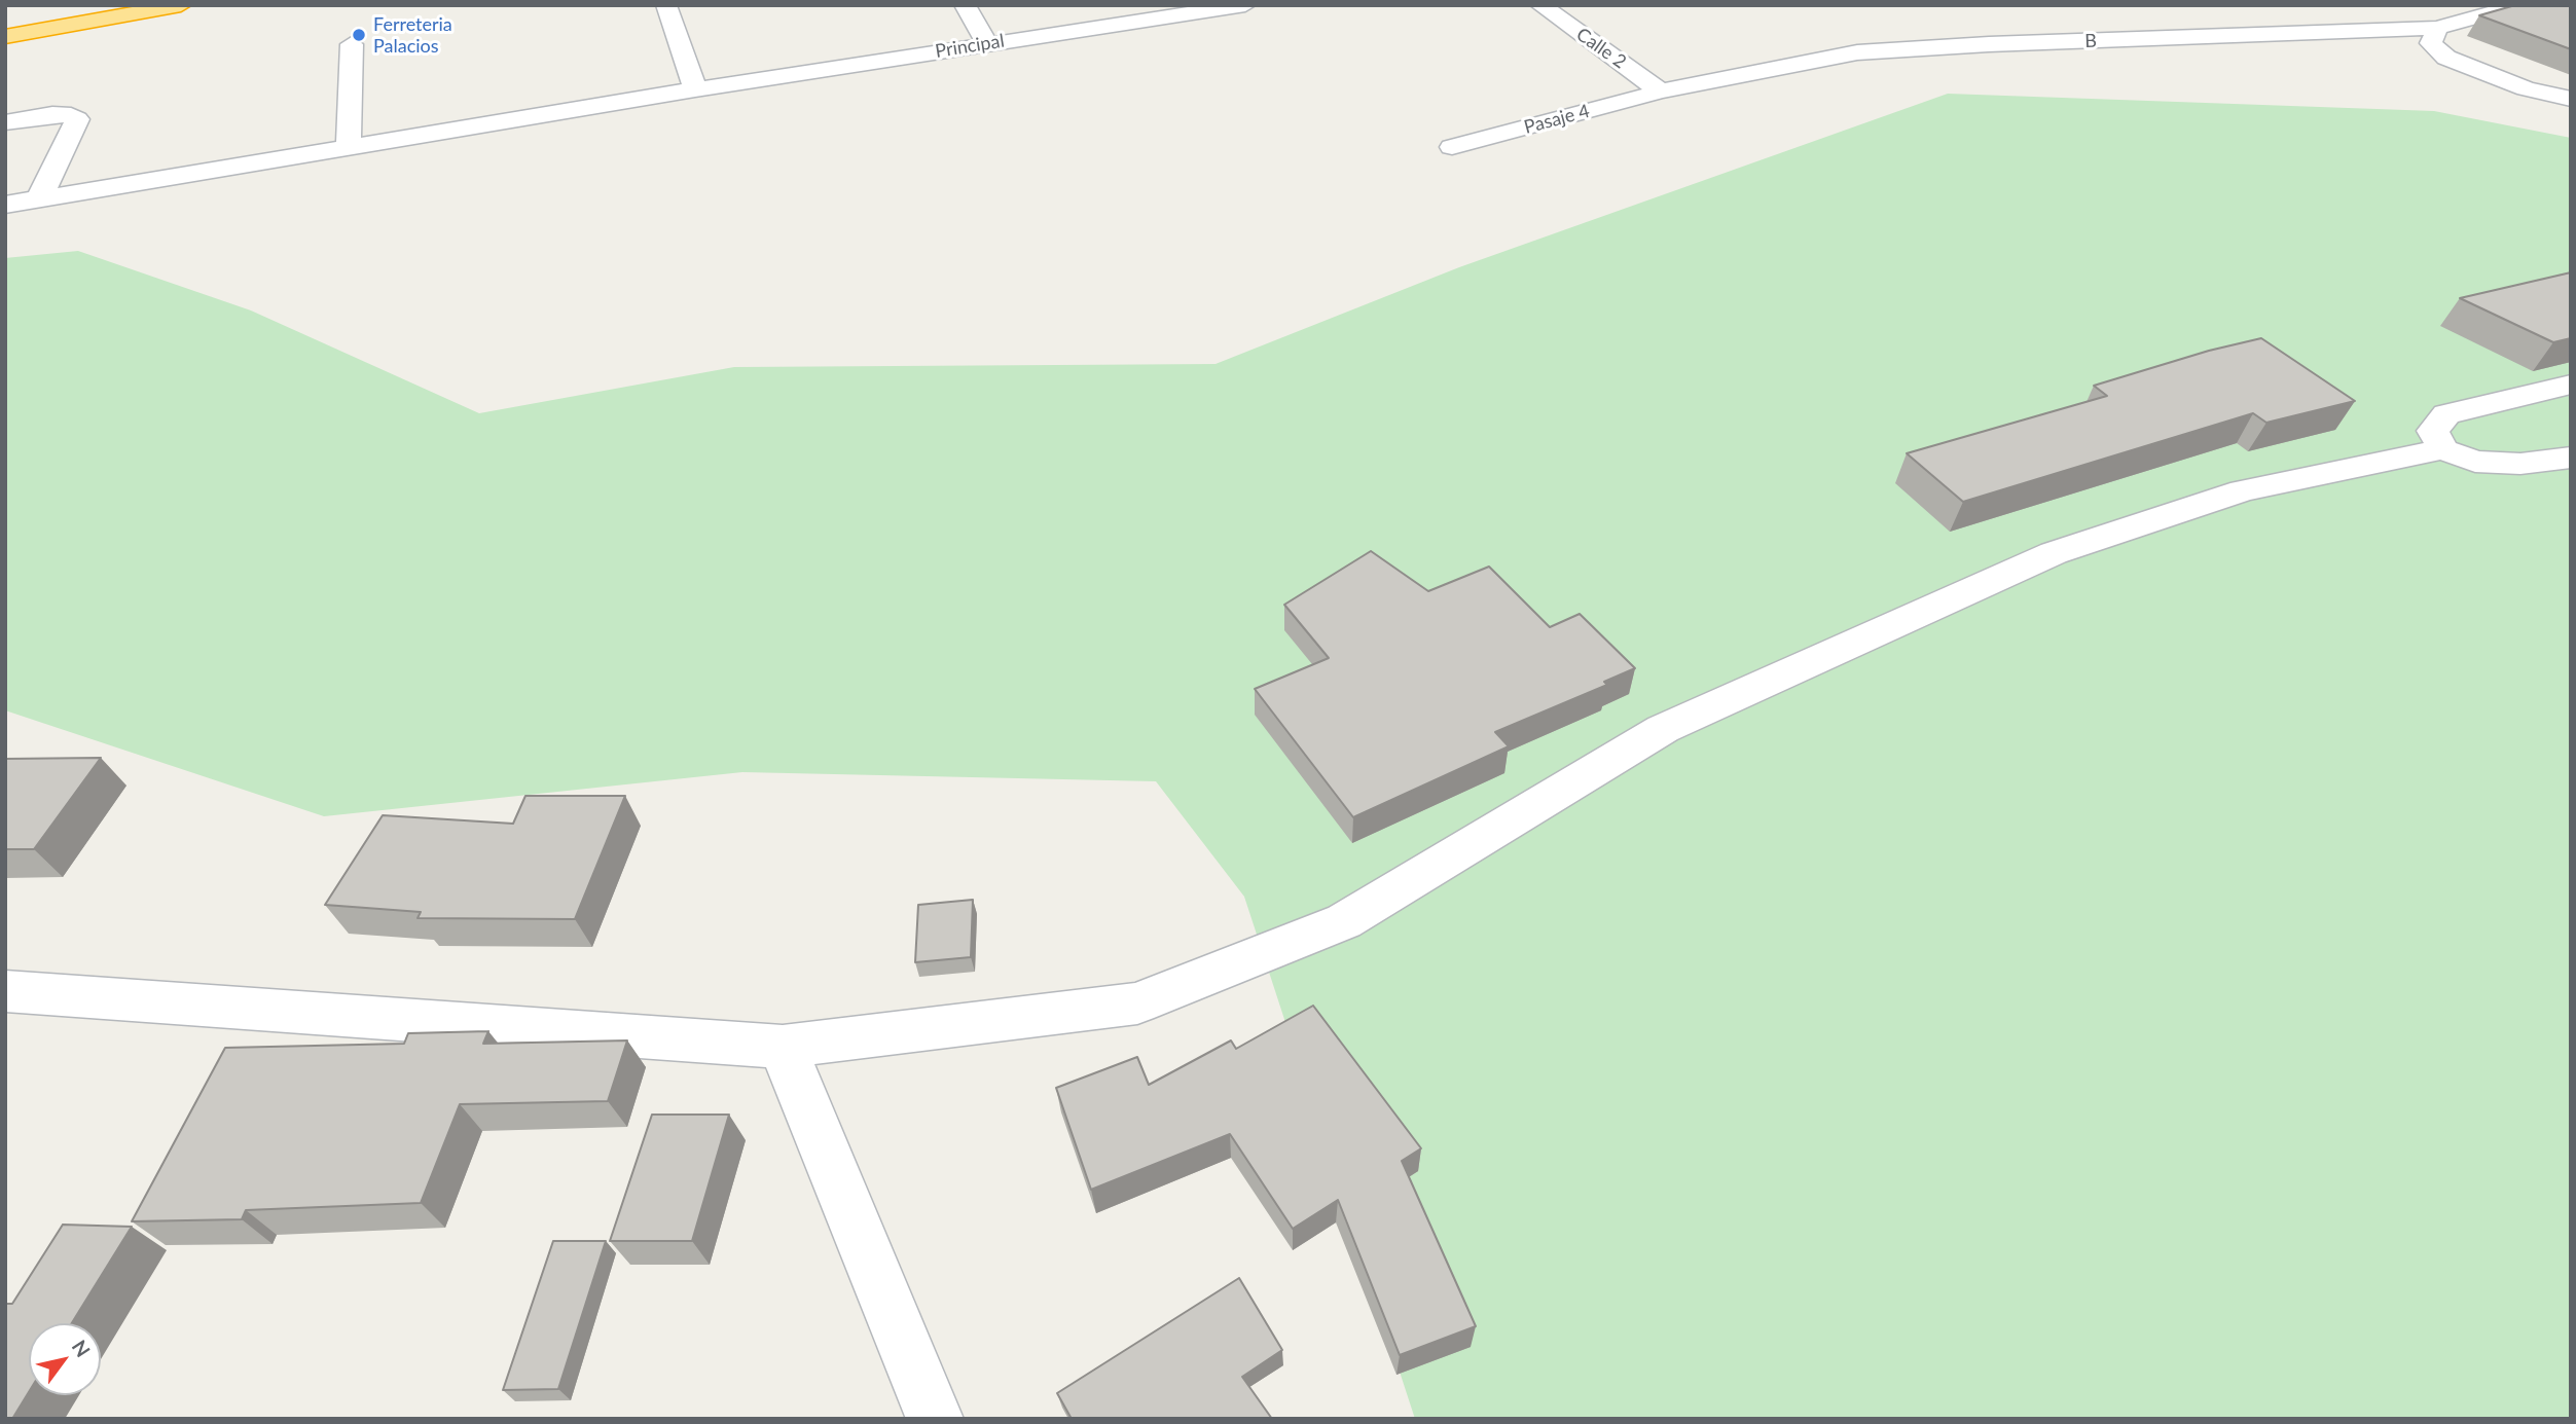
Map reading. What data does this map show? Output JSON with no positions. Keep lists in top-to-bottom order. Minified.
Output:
{"streets":{"street":["B","Principal","Calle 2","Pasaje 4"]},"crossings":[["B","Calle 2"],["B","Pasaje 4"],["Calle 2","Pasaje 4"]],"places":["Ferreteria Palacios"],"north":"top right"}
